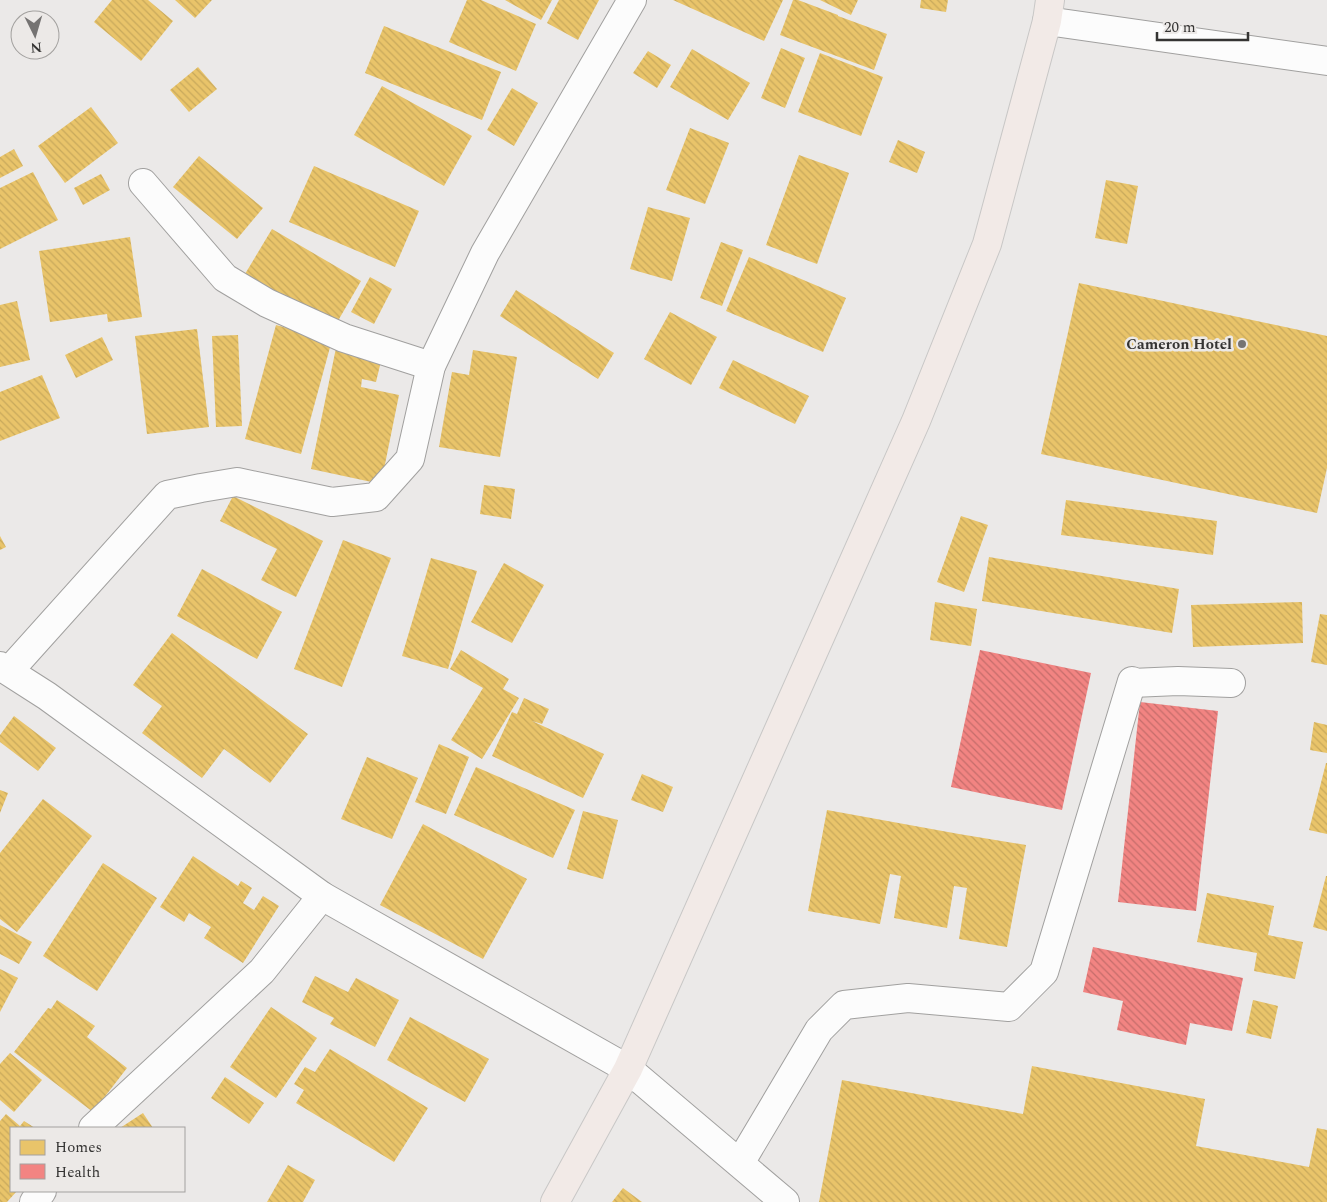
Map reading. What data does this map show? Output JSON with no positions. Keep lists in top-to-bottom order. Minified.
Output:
{"places":["Cameron Hotel"],"legend":["Homes","Health"],"scale_bar":"20 m","north":"bottom"}
